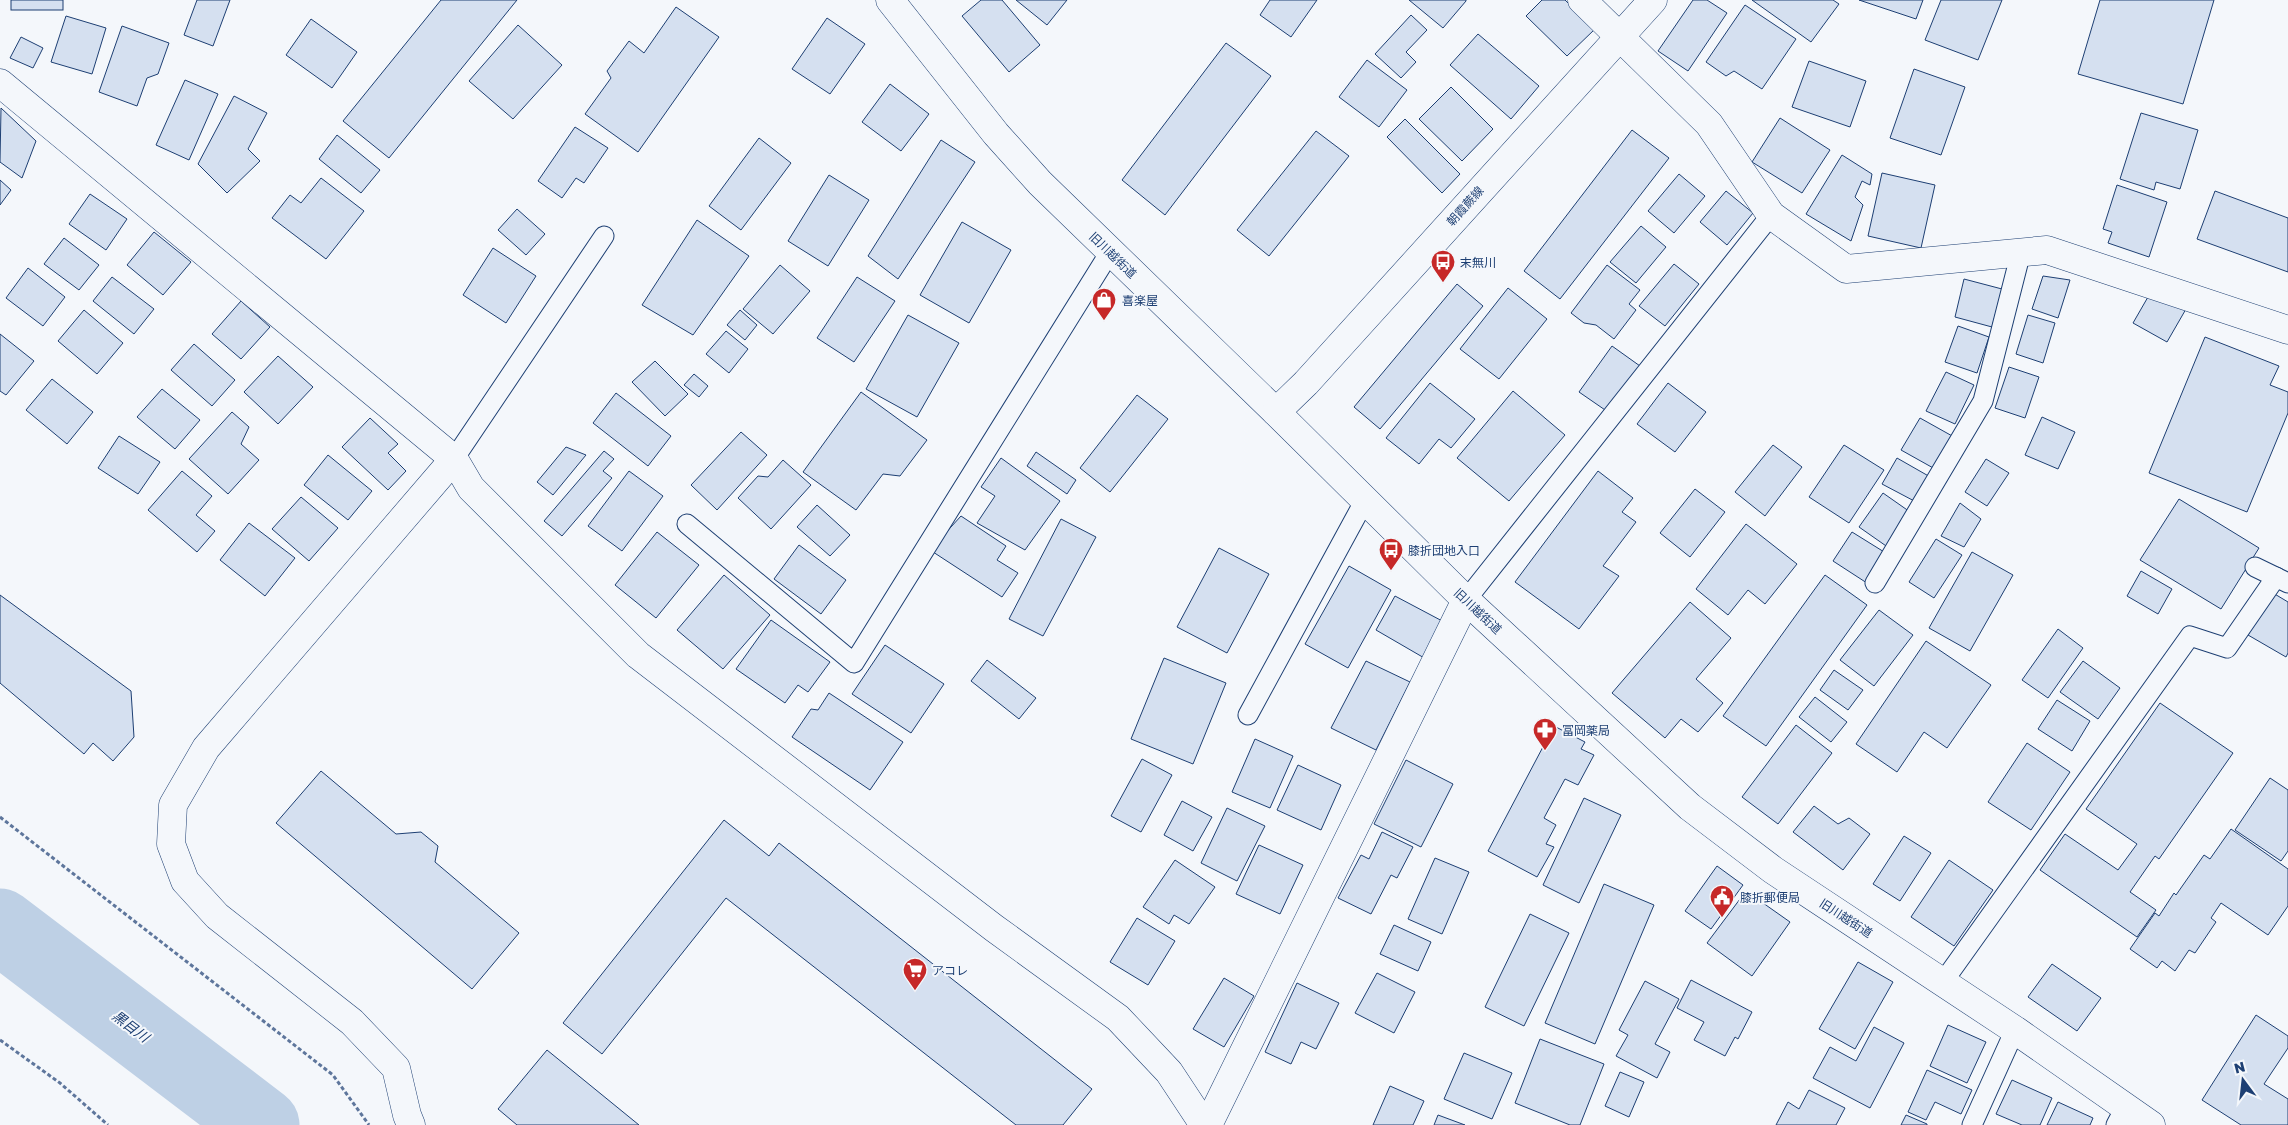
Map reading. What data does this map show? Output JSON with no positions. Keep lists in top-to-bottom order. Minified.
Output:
{"streets":{"street":["朝霞蕨線","旧川越街道"]},"crossings":[["朝霞蕨線","旧川越街道"]],"water":["黒目川"],"places":{"bus stop":["末無川","膝折団地入口"],"shop":["喜楽屋"],"pharmacy":["冨岡薬局"],"public building":["膝折郵便局"],"supermarket":["アコレ"]},"north":"top"}
